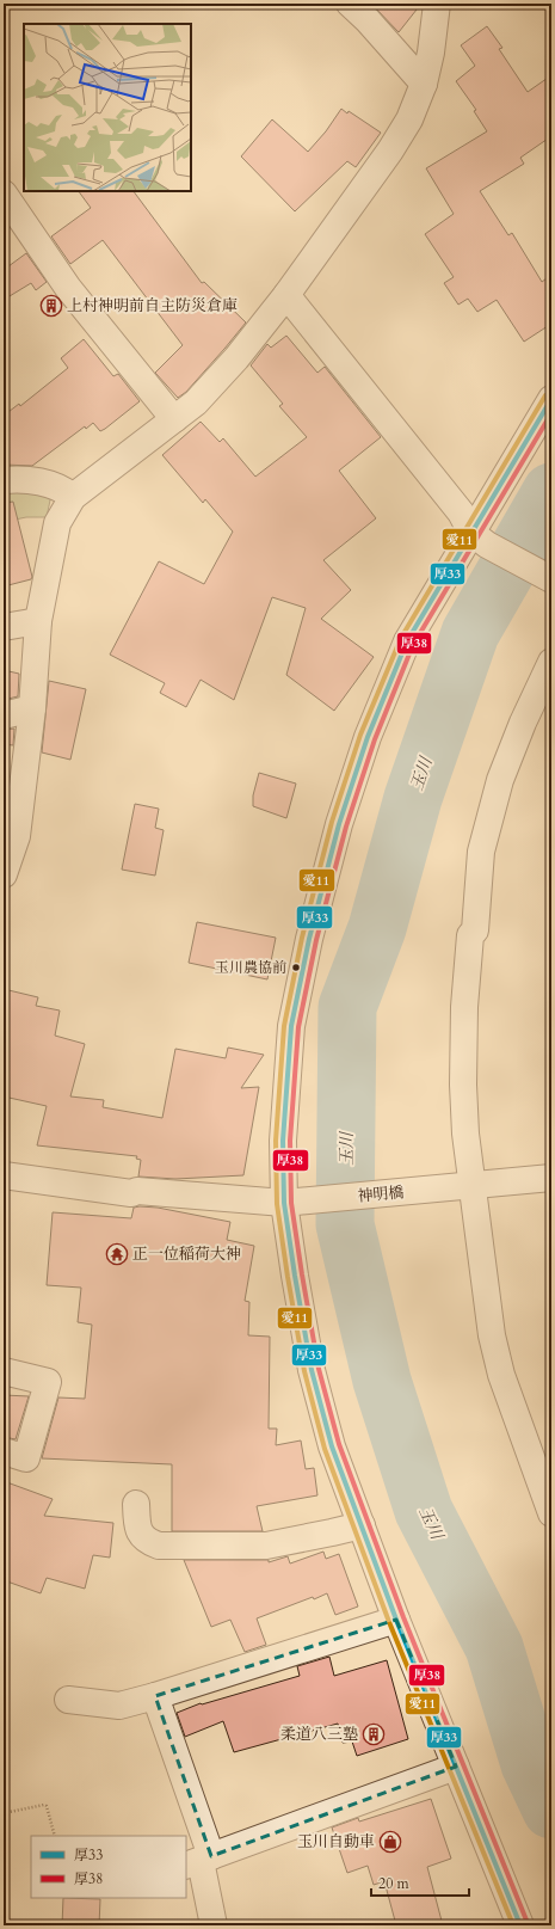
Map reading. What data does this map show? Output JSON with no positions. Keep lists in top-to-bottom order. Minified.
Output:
{"streets":{"street":["神明橋"]},"water":["玉川"],"places":{"building":["上村神明前自主防災倉庫","柔道八三塾"],"other":["玉川農協前"],"temple":["正一位稲荷大神"],"shop":["玉川自動車"]},"lines":["transit line 愛11","transit line 厚33","transit line 厚38"],"legend":["厚33","厚38"],"scale_bar":"20 m"}
